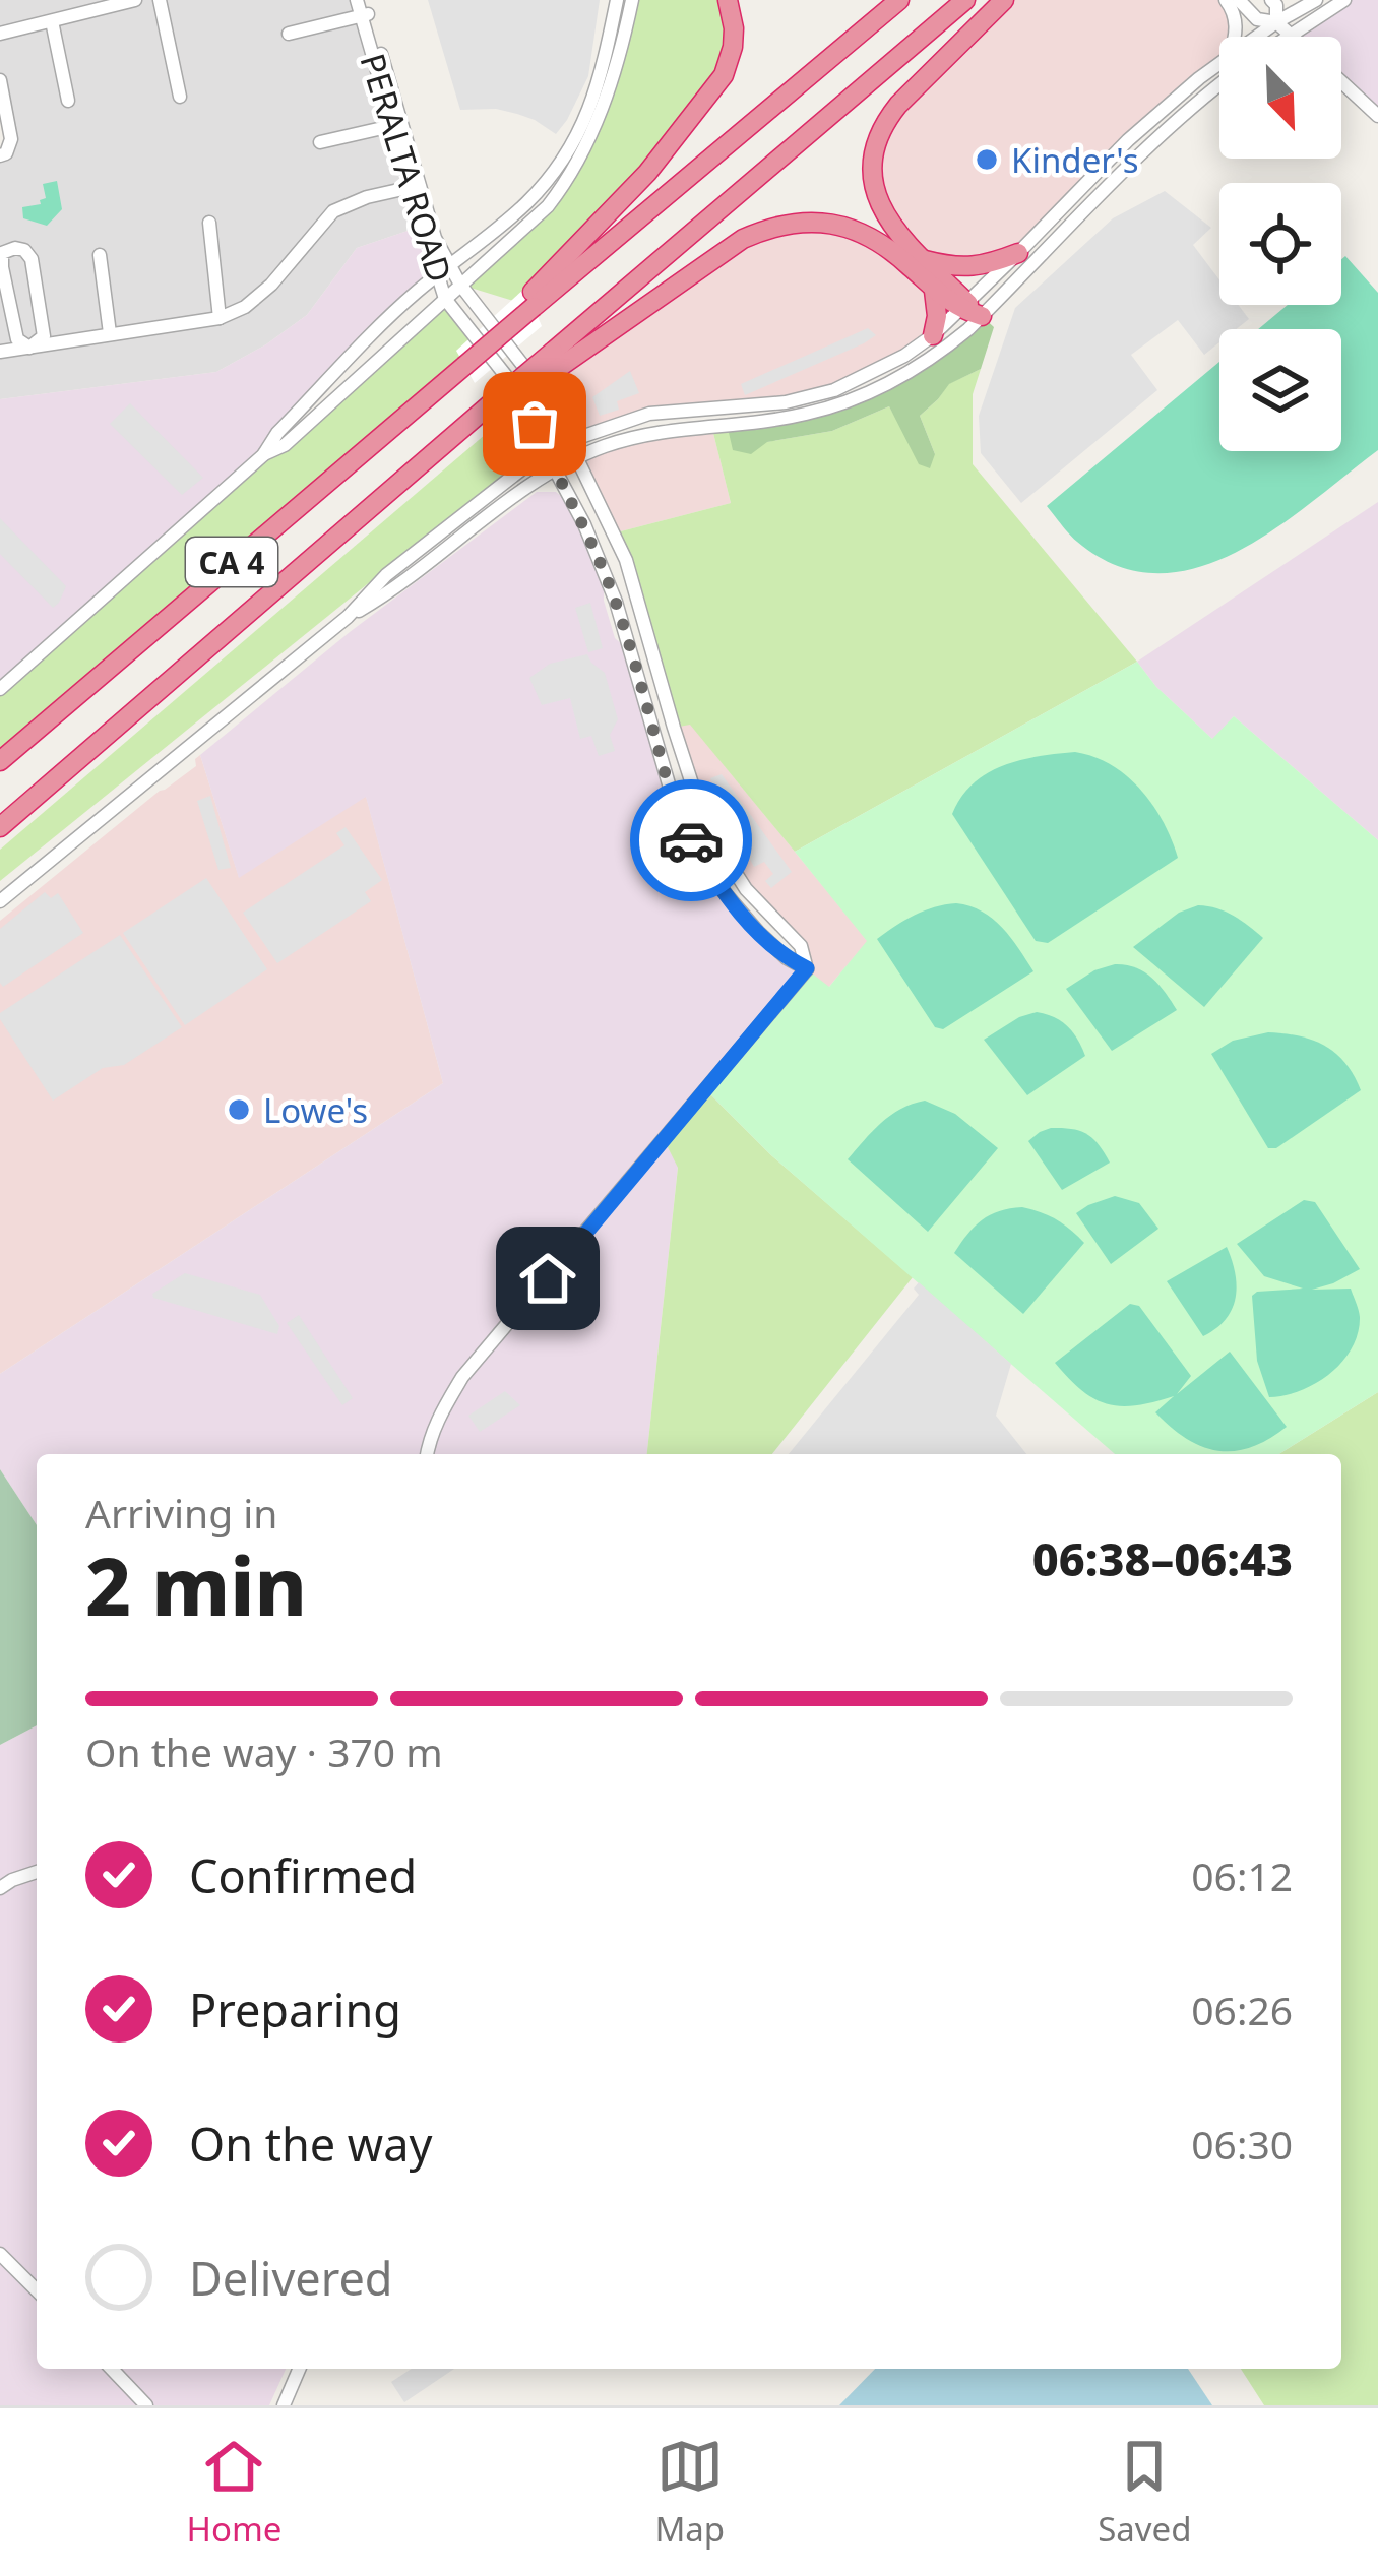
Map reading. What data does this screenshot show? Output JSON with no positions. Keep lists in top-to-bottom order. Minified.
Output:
{"streets":{"highway":["CA 4"],"street":["PERALTA ROAD"]},"places":["Kinder's","Lowe's"],"north":"bottom right","page":{"heading":["2 min","Arriving in","06:38–06:43"],"bar":"On the way · 370 m","list":[["Confirmed","06:12"],["Preparing","06:26"],["On the way","06:30"],"Delivered"],"tabs":["Home","Map","Saved"]}}
